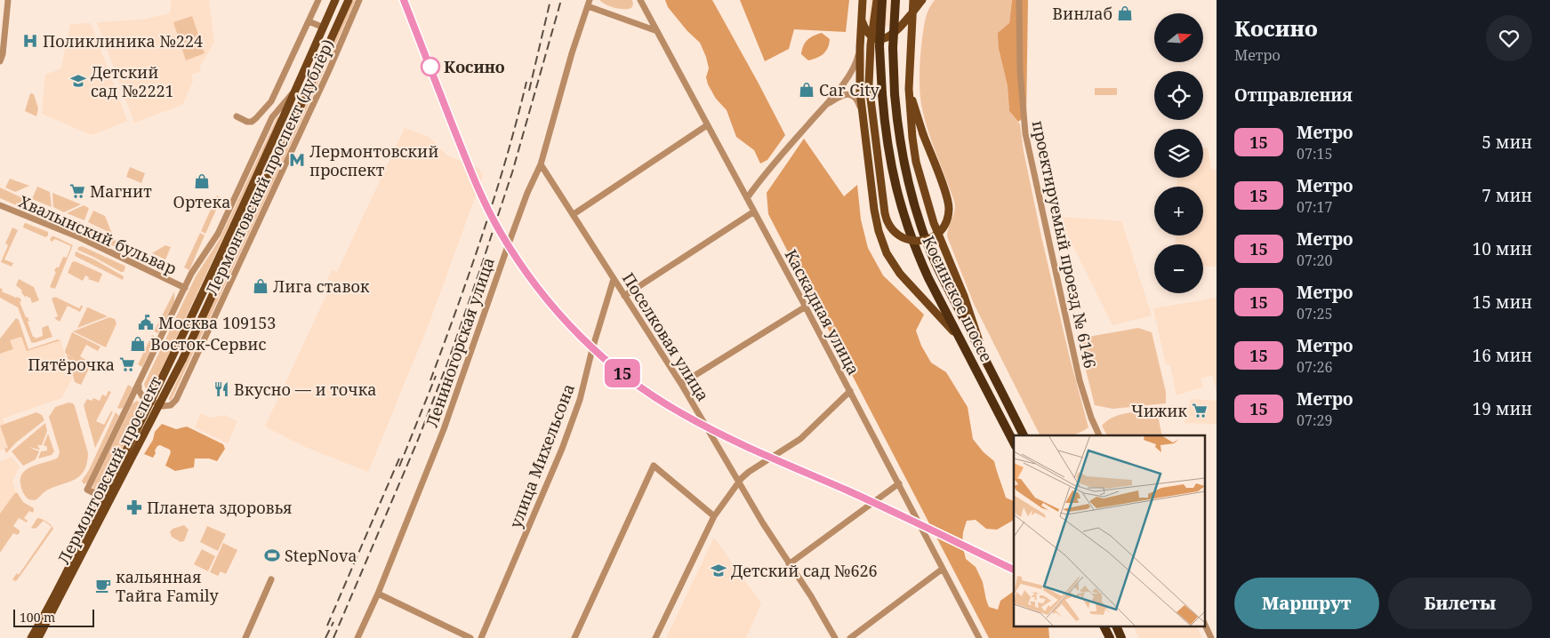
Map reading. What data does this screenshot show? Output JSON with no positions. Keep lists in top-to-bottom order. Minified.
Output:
{"streets":{"highway":["Косинское шоссе"],"main road":["Лермонтовский проспект"],"street":["Лермонтовский проспект (дублёр)","Хвалынский бульвар","проектируемый проезд № 6146","Каскадная улица","Поселковая улица","Лениногорская улица","улица Михельсона"]},"crossings":[["Лермонтовский проспект (дублёр)","Хвалынский бульвар"],["Лермонтовский проспект (дублёр)","Лермонтовский проспект"],["Поселковая улица","Лениногорская улица"],["Поселковая улица","улица Михельсона"]],"places":{"shop":["Винлаб","Car City","Ортека","Лига ставок","Восток-Сервис"],"hospital":["Поликлиника №224"],"other":["Косино"],"school or university":["Детский сад №2221","Детский сад №626"],"metro station":["Лермонтовский проспект"],"supermarket":["Магнит","Пятёрочка","Чижик"],"public building":["Москва 109153"],"restaurant":["Вкусно — и точка"],"pharmacy":["Планета здоровья"],"sports":["StepNova"],"cafe":["кальянная Тайга Family"]},"lines":["metro line 15"],"scale_bar":"100 m","north":"right","page":{"on_map":"15","heading":[["Косино","Метро"],"Отправления"],"map_buttons":["+","−"],"list":[{"mark":"15","name":"Метро","note":"07:15","value":"5 мин"},{"mark":"15","name":"Метро","note":"07:17","value":"7 мин"},{"mark":"15","name":"Метро","note":"07:20","value":"10 мин"},{"mark":"15","name":"Метро","note":"07:25","value":"15 мин"},{"mark":"15","name":"Метро","note":"07:26","value":"16 мин"},{"mark":"15","name":"Метро","note":"07:29","value":"19 мин"}],"buttons":["Маршрут","Билеты"],"scale":"100 m"}}
